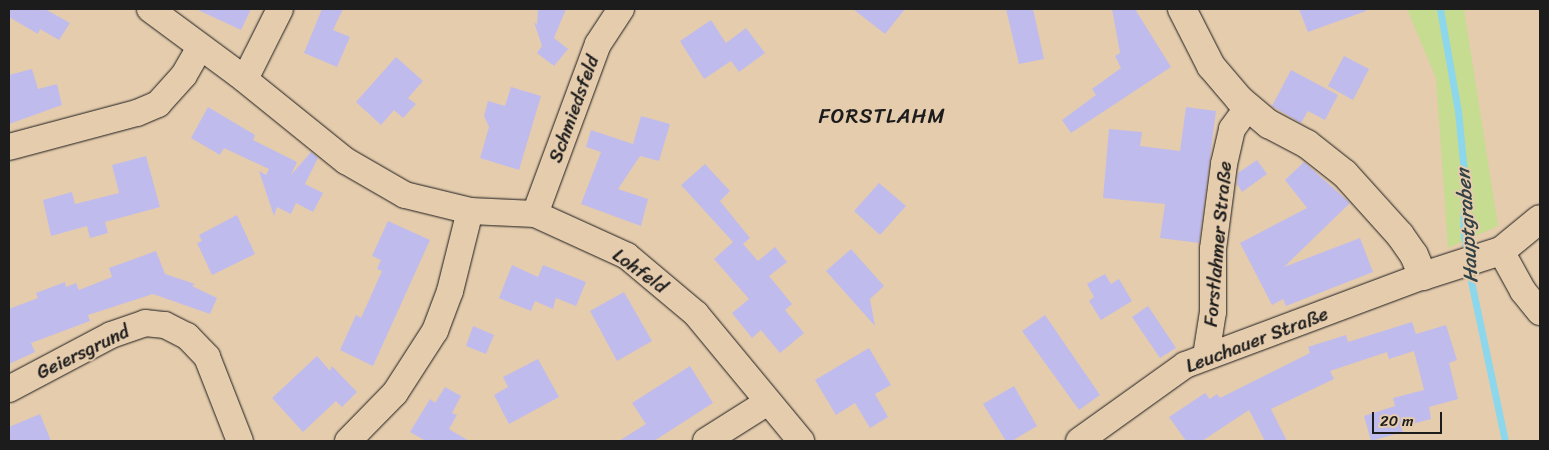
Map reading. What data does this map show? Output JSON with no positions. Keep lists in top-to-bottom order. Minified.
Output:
{"streets":{"street":["Schmiedsfeld","Forstlahmer Straße","Lohfeld","Leuchauer Straße","Geiersgrund"]},"crossings":[["Schmiedsfeld","Lohfeld"],["Forstlahmer Straße","Leuchauer Straße"]],"districts":["FORSTLAHM"],"water":["Hauptgraben"],"scale_bar":"20 m"}
